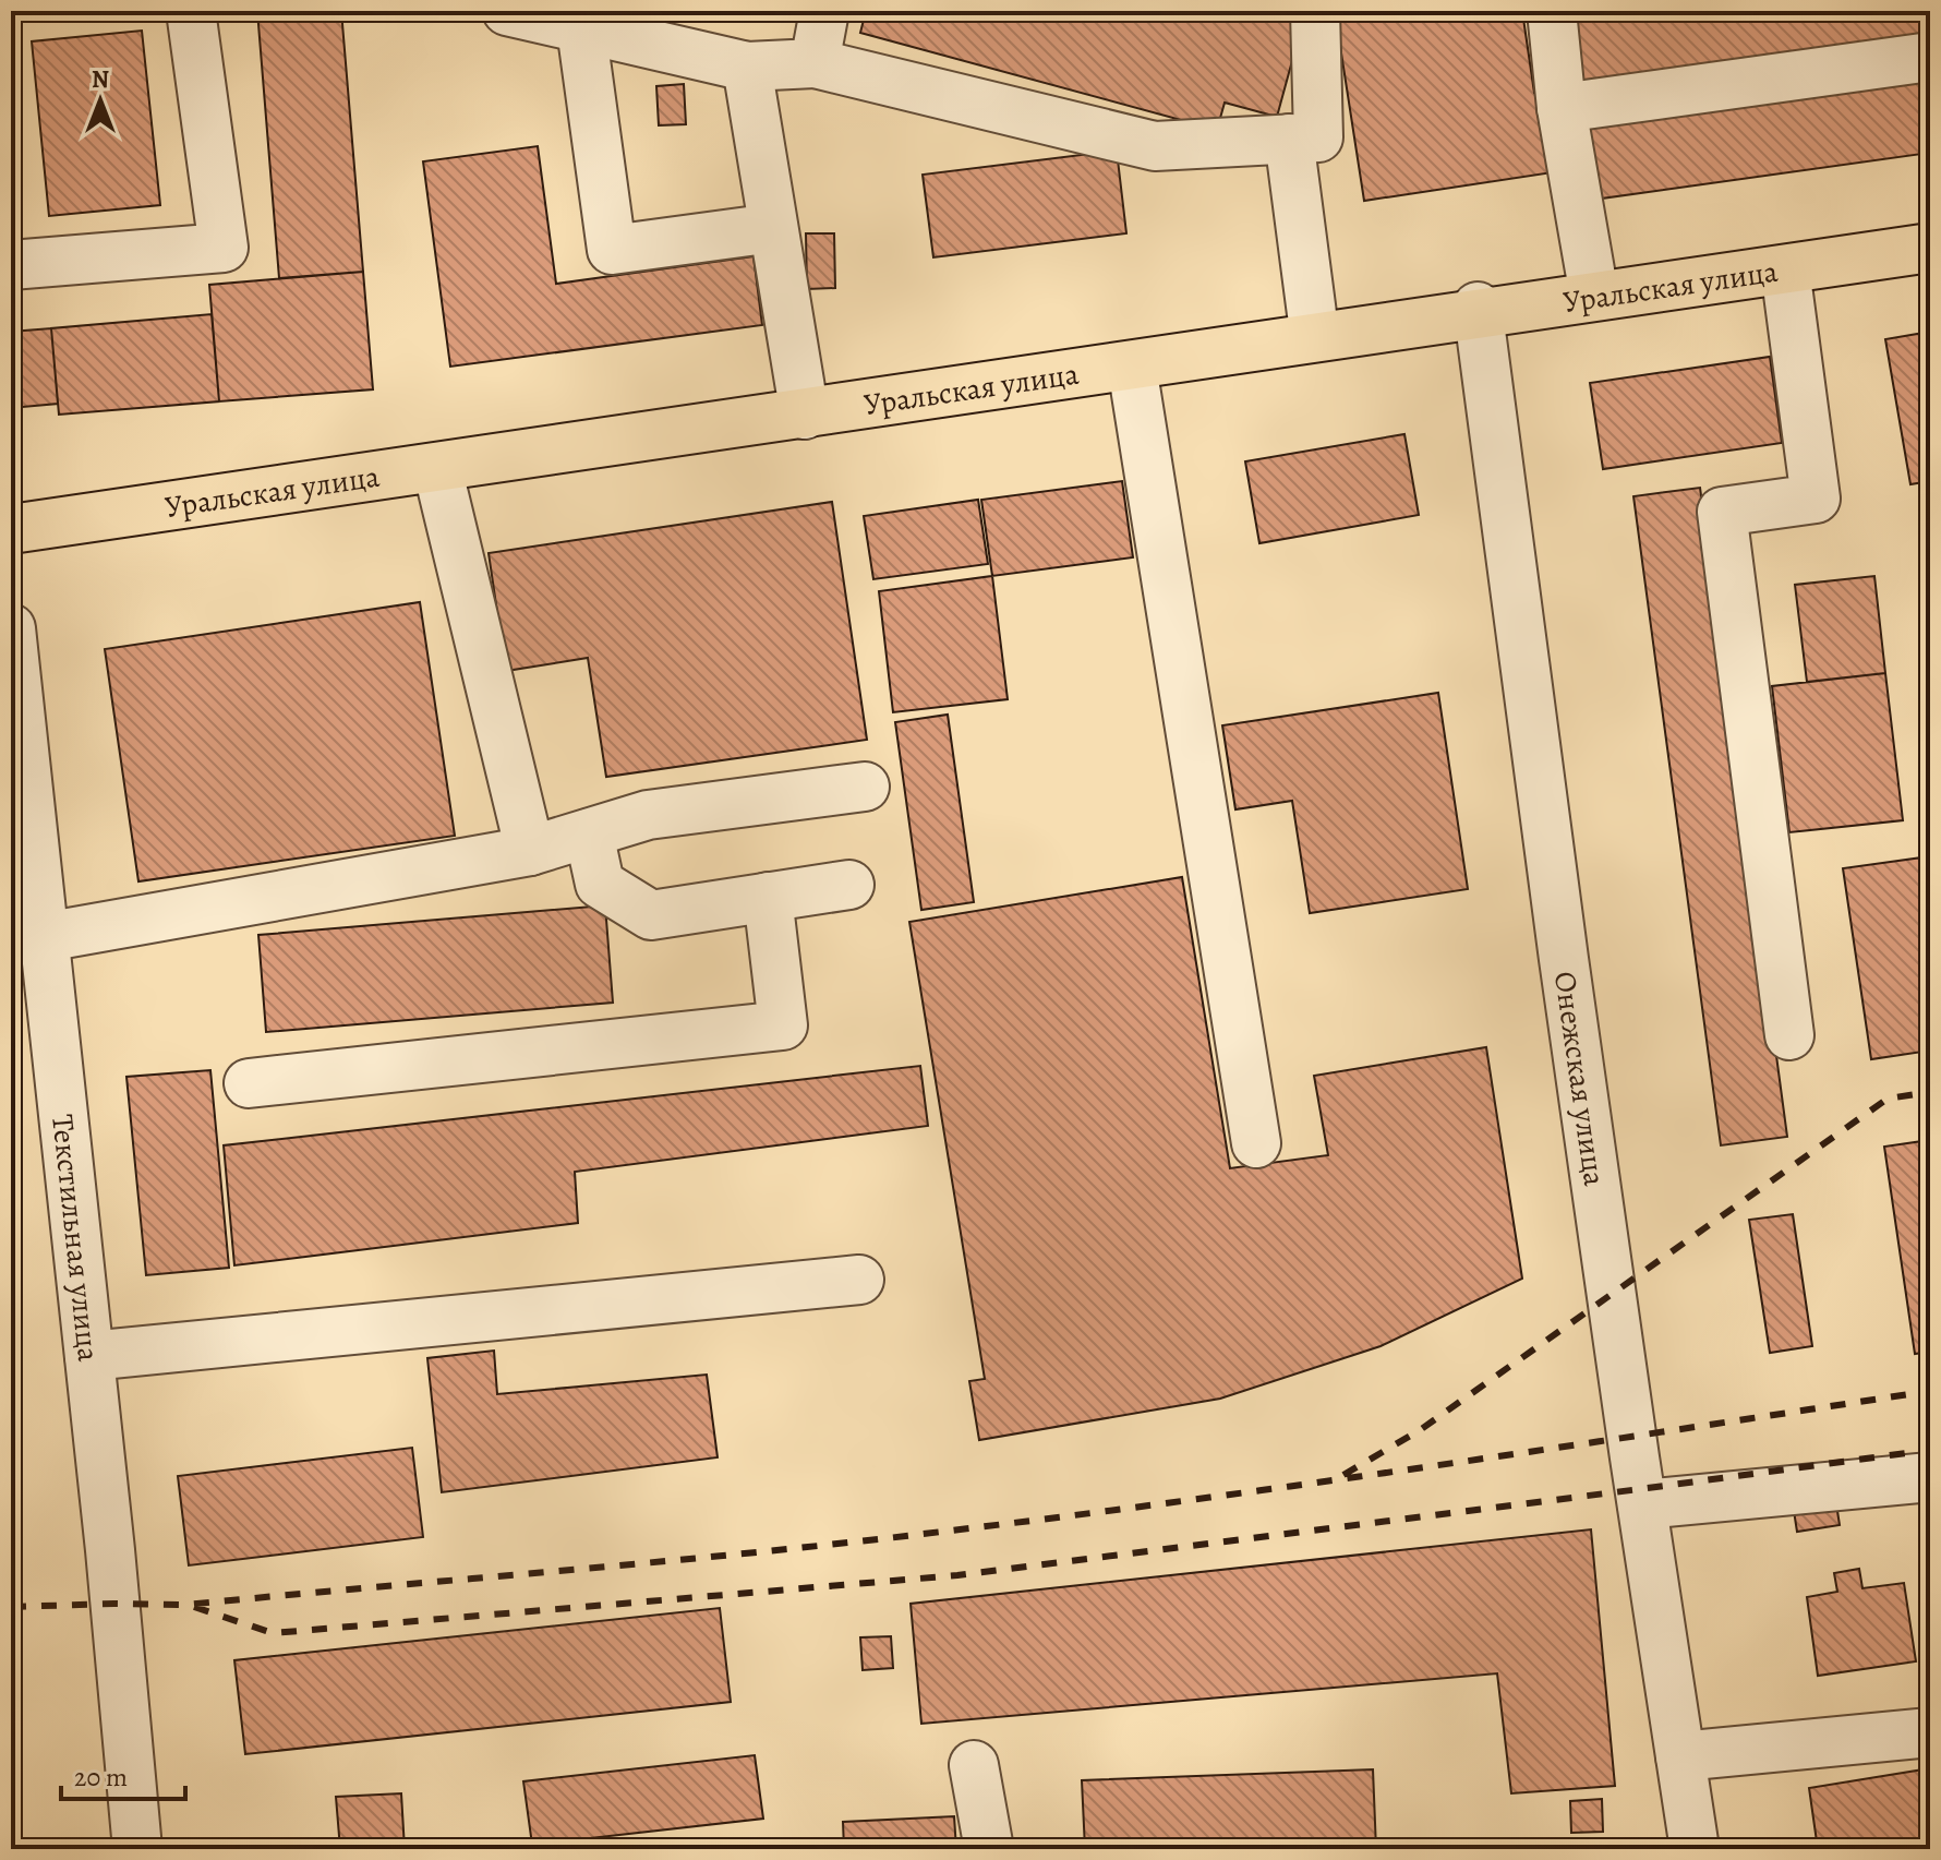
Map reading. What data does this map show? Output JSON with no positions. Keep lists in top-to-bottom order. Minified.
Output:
{"streets":{"main road":["Уральская улица"],"street":["Онежская улица","Текстильная улица"]},"crossings":[["Уральская улица","Онежская улица"]],"scale_bar":"20 m","north":"top"}
